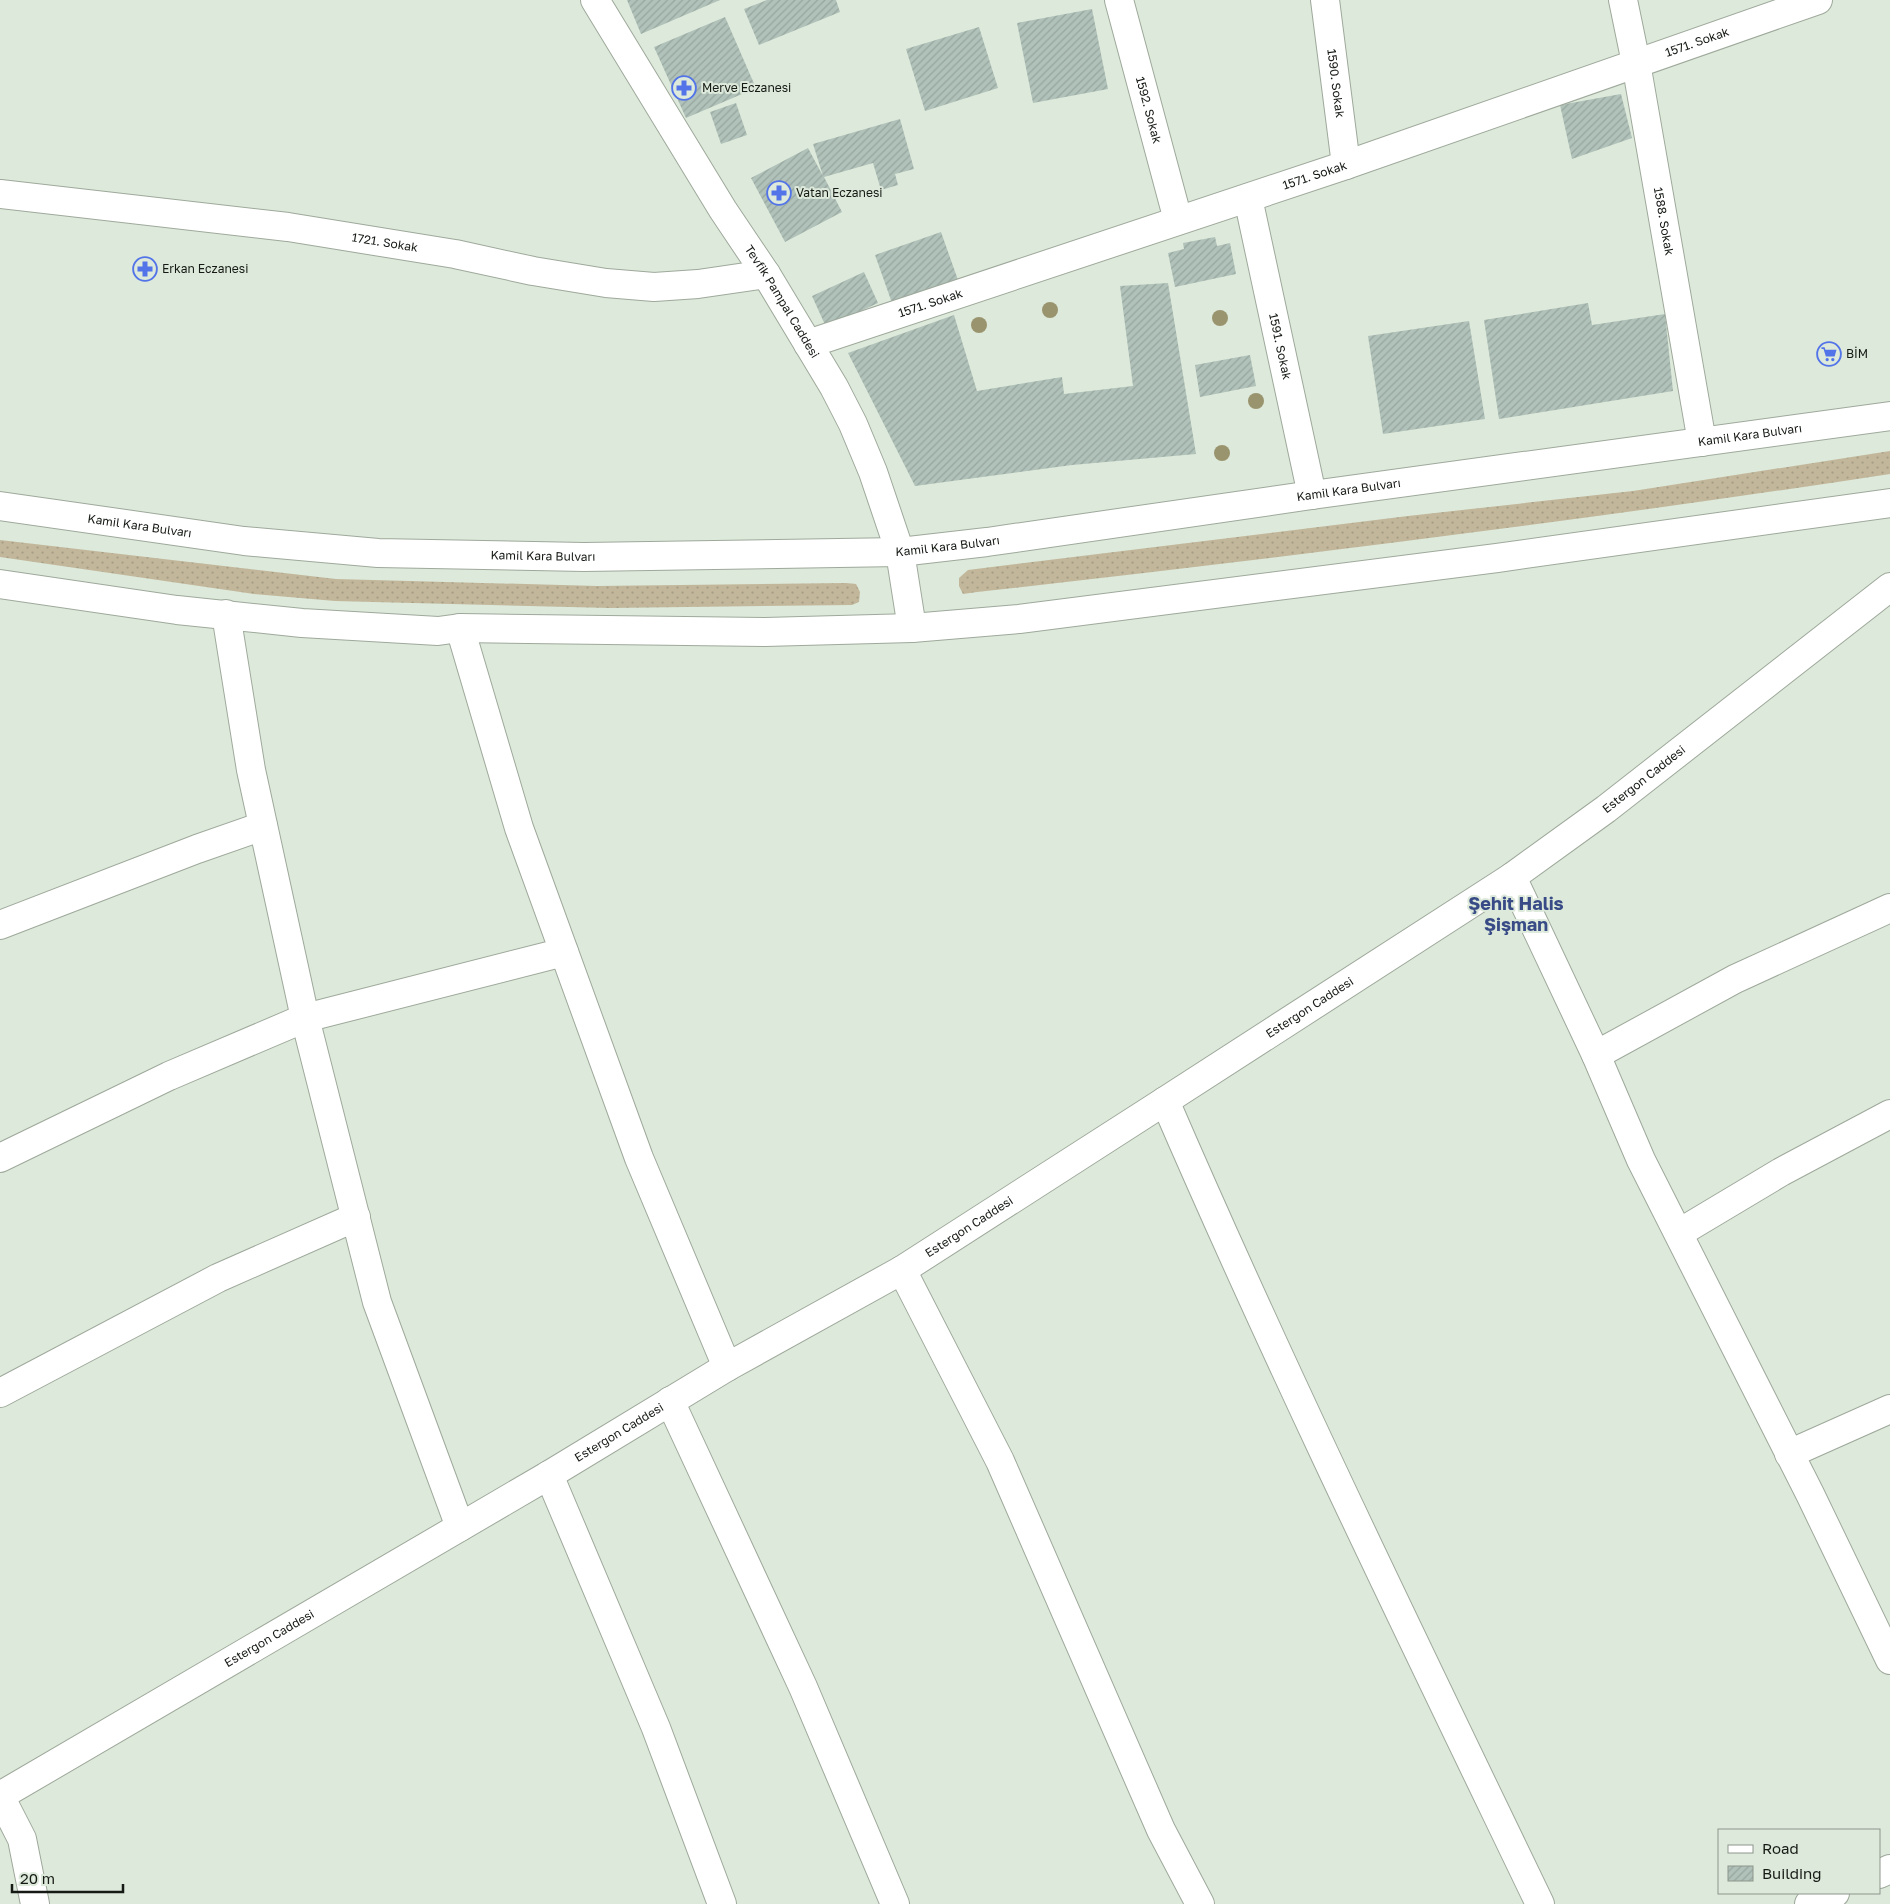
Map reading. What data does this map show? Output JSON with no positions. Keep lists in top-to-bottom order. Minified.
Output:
{"streets":{"street":["1571. Sokak","1590. Sokak","1592. Sokak","1588. Sokak","1721. Sokak","Tevfik Pampal Caddesi","1591. Sokak","Kamil Kara Bulvarı","Estergon Caddesi"]},"crossings":[["1571. Sokak","1590. Sokak"],["1571. Sokak","1592. Sokak"],["1571. Sokak","1588. Sokak"],["1571. Sokak","Tevfik Pampal Caddesi"],["1571. Sokak","1591. Sokak"],["1588. Sokak","Kamil Kara Bulvarı"],["1721. Sokak","Tevfik Pampal Caddesi"],["Tevfik Pampal Caddesi","Kamil Kara Bulvarı"],["1591. Sokak","Kamil Kara Bulvarı"]],"districts":["Şehit Halis Şişman"],"places":{"pharmacy":["Merve Eczanesi","Vatan Eczanesi","Erkan Eczanesi"],"supermarket":["BİM"]},"legend":["Road","Building"],"scale_bar":"20 m"}
